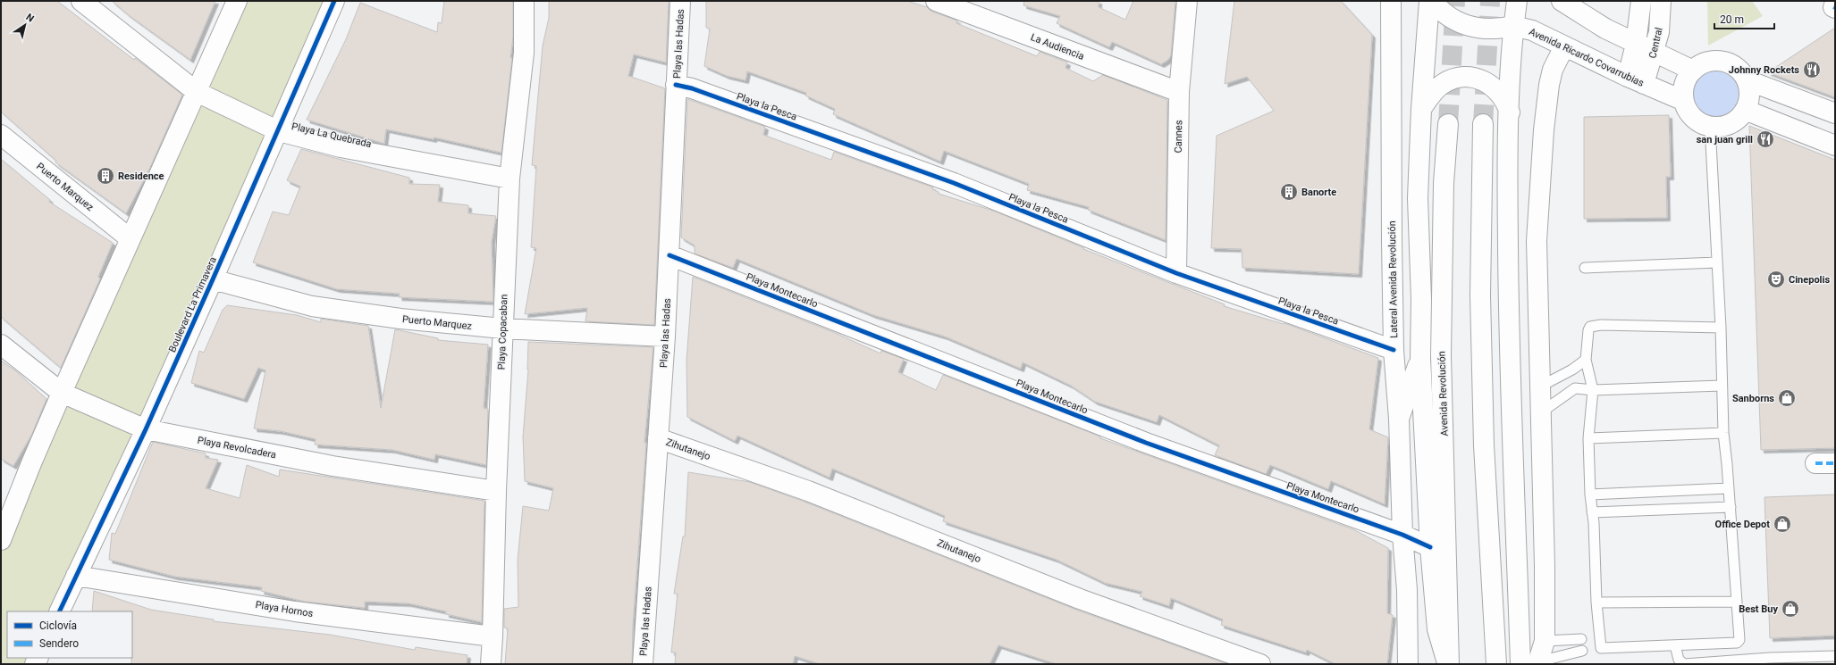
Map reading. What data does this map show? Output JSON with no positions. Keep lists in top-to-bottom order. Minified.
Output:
{"streets":{"street":["Central","Playa las Hadas","La Audiencia","Avenida Ricardo Covarrubias","Playa la Pesca","Playa La Quebrada","Cannes","Puerto Marquez","Lateral Avenida Revolución","Playa Montecarlo","Boulevard La Primavera","Playa Copacaban","Avenida Revolución","Playa Revolcadera","Zihutanejo","Playa Hornos"]},"crossings":[["Central","Avenida Ricardo Covarrubias"],["Playa las Hadas","Playa la Pesca"],["Playa las Hadas","Puerto Marquez"],["Playa las Hadas","Playa Montecarlo"],["Playa las Hadas","Zihutanejo"],["La Audiencia","Cannes"],["Playa la Pesca","Cannes"],["Playa la Pesca","Lateral Avenida Revolución"],["Playa La Quebrada","Boulevard La Primavera"],["Playa La Quebrada","Playa Copacaban"],["Puerto Marquez","Boulevard La Primavera"],["Puerto Marquez","Playa Copacaban"],["Lateral Avenida Revolución","Playa Montecarlo"],["Boulevard La Primavera","Playa Revolcadera"],["Boulevard La Primavera","Playa Hornos"],["Playa Copacaban","Playa Revolcadera"],["Playa Copacaban","Playa Hornos"]],"places":{"restaurant":["Johnny Rockets","san juan grill"],"building":["Residence","Banorte"],"theatre":["Cinepolis"],"shop":["Sanborns","Office Depot","Best Buy"]},"legend":["Ciclovía","Sendero"],"scale_bar":"20 m","north":"top right"}
